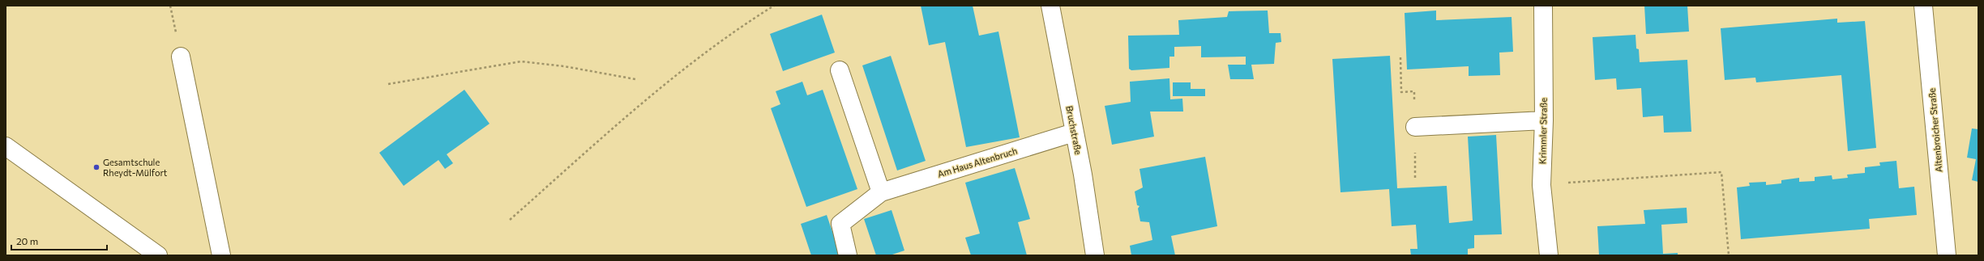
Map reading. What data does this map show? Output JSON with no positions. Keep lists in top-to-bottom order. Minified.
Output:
{"streets":{"street":["Bruchstraße","Altenbroicher Straße","Krimmler Straße","Am Haus Altenbruch"]},"crossings":[["Bruchstraße","Am Haus Altenbruch"]],"places":["Gesamtschule Rheydt-Mülfort"],"scale_bar":"20 m"}
